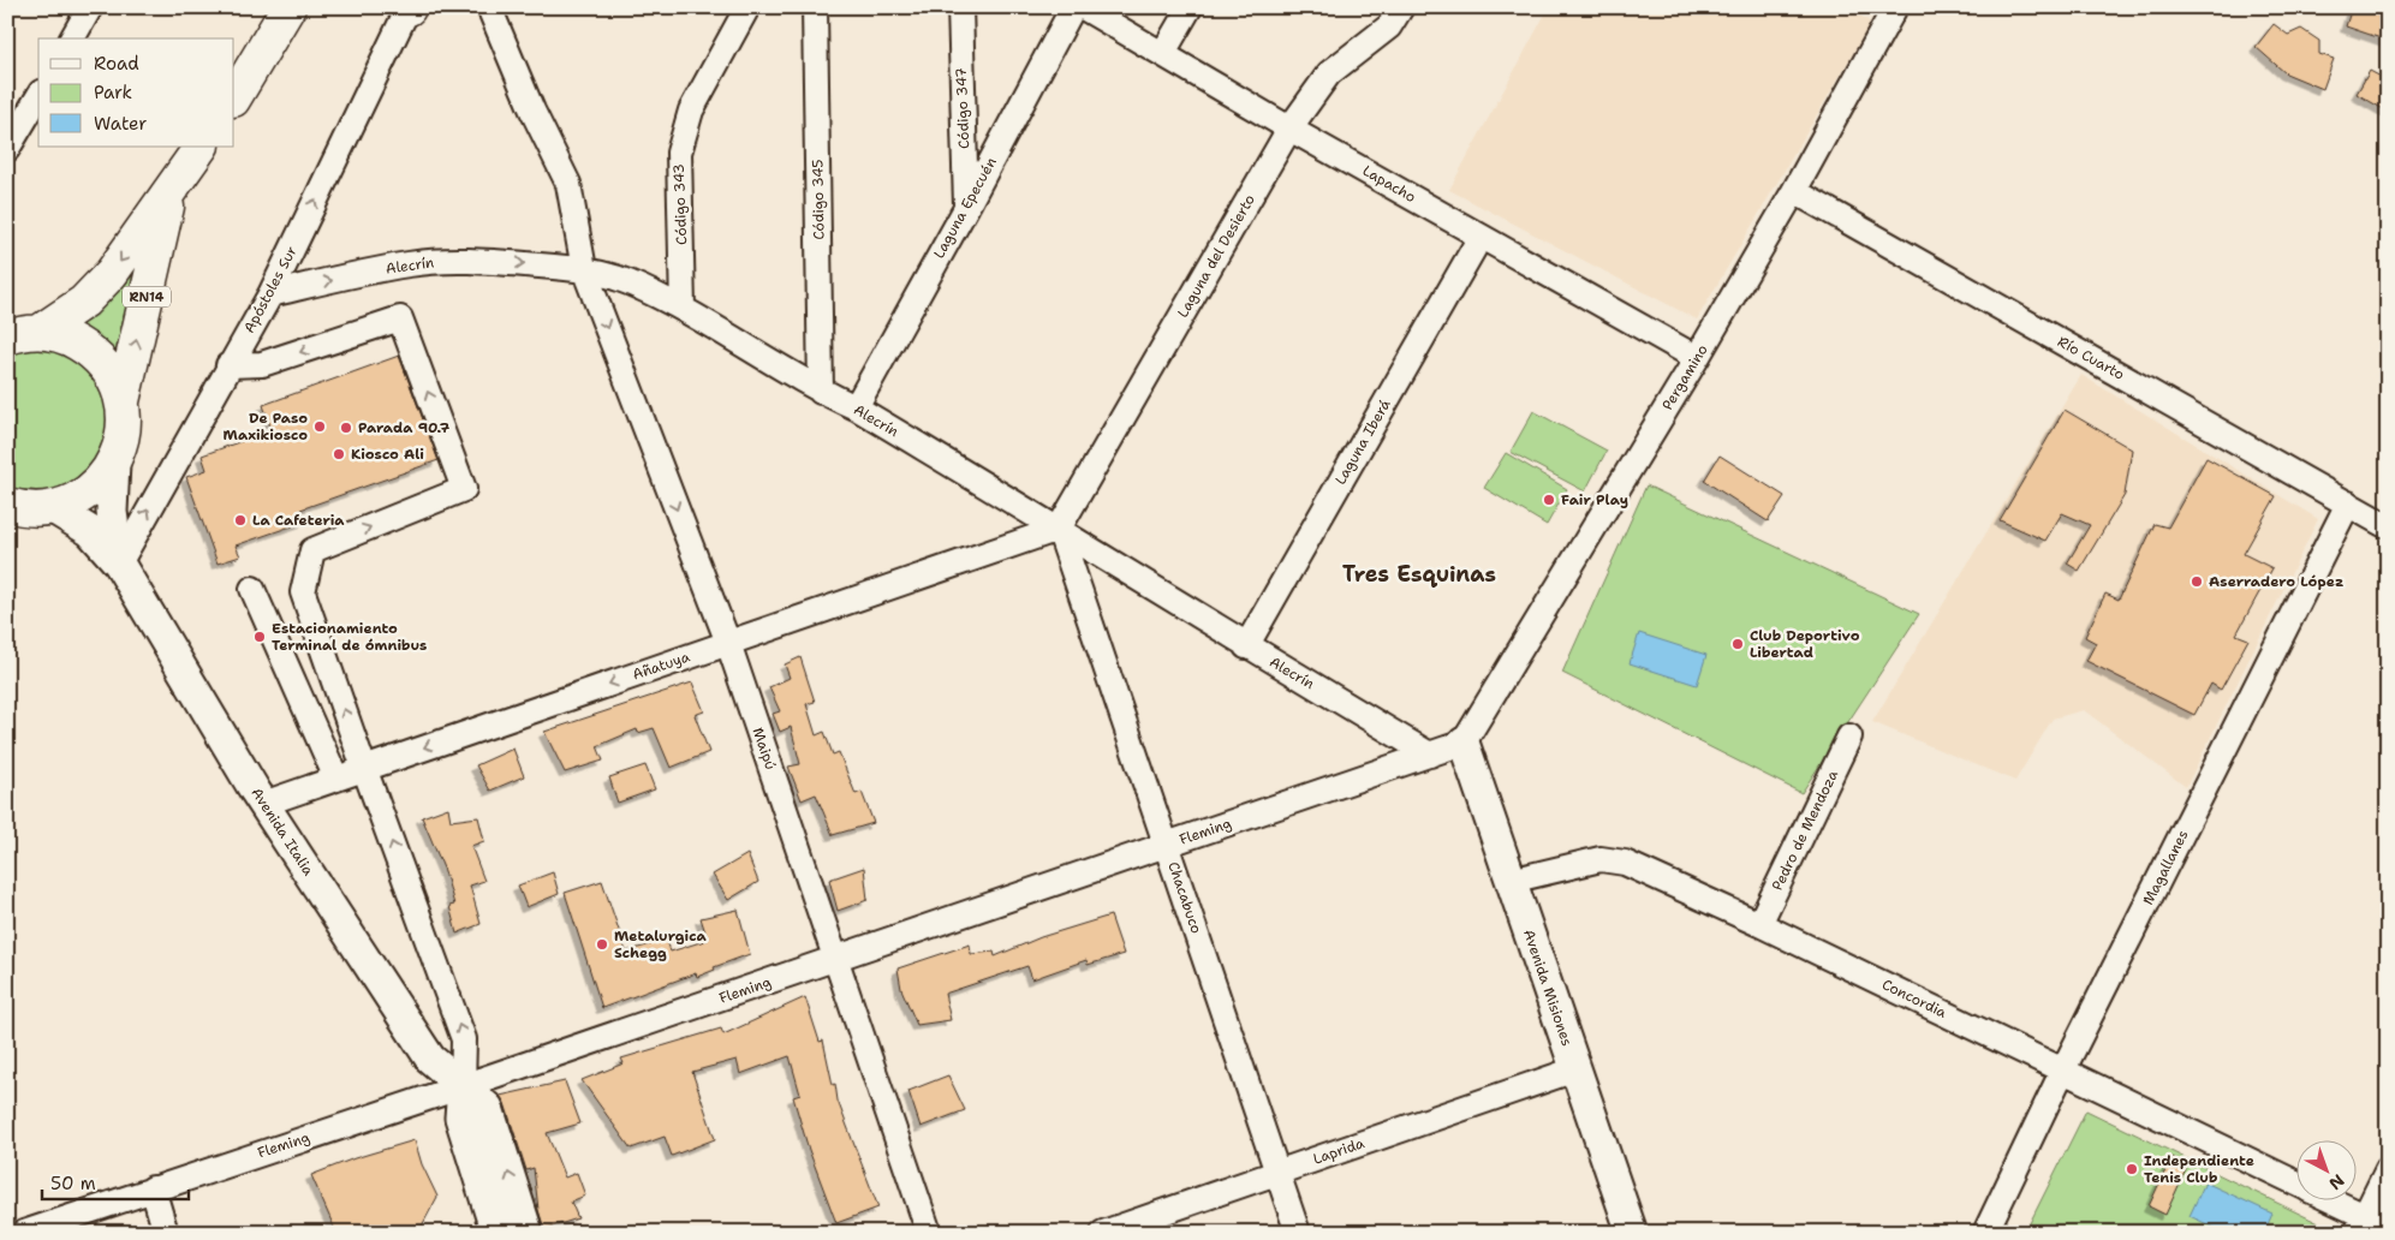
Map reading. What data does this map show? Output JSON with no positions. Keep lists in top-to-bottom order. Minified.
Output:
{"streets":{"highway":["RN14"],"main road":["Avenida Italia","Avenida Misiones"],"street":["Código 347","Lapacho","Código 345","Código 343","Laguna Epecuén","Laguna del Desierto","Alecrín","Apóstoles Sur","Río Cuarto","Pergamino","Laguna Iberá","Añatuya","Maipú","Pedro de Mendoza","Fleming","Magallanes","Chacabuco","Concordia","Laprida"]},"crossings":[["Código 347","Laguna Epecuén"],["Lapacho","Laguna del Desierto"],["Lapacho","Pergamino"],["Lapacho","Laguna Iberá"],["Código 345","Alecrín"],["Código 343","Alecrín"],["Laguna Epecuén","Alecrín"],["Laguna del Desierto","Alecrín"],["Laguna del Desierto","Añatuya"],["Laguna del Desierto","Chacabuco"],["Alecrín","Apóstoles Sur"],["Alecrín","Laguna Iberá"],["Alecrín","Añatuya"],["Alecrín","Maipú"],["Alecrín","Fleming"],["Alecrín","Chacabuco"],["Apóstoles Sur","Avenida Italia"],["RN14","Avenida Italia"],["Río Cuarto","Pergamino"],["Río Cuarto","Magallanes"],["Pergamino","Fleming"],["Pergamino","Avenida Misiones"],["Añatuya","Maipú"],["Añatuya","Avenida Italia"],["Añatuya","Chacabuco"],["Maipú","Fleming"],["Pedro de Mendoza","Concordia"],["Avenida Italia","Fleming"],["Fleming","Chacabuco"],["Fleming","Avenida Misiones"],["Magallanes","Concordia"],["Chacabuco","Laprida"],["Avenida Misiones","Concordia"],["Avenida Misiones","Laprida"]],"one_way":["Apóstoles Sur","Añatuya"],"districts":["Tres Esquinas"],"places":["De Paso Maxikiosco","Parada 90.7","Kiosco Ali","Fair Play","La Cafeteria","Aserradero López","Estacionamiento Terminal de ómnibus","Club Deportivo Libertad","Metalurgica Schegg","Independiente Tenis Club"],"legend":["Road","Park","Water"],"scale_bar":"50 m","north":"bottom right"}
